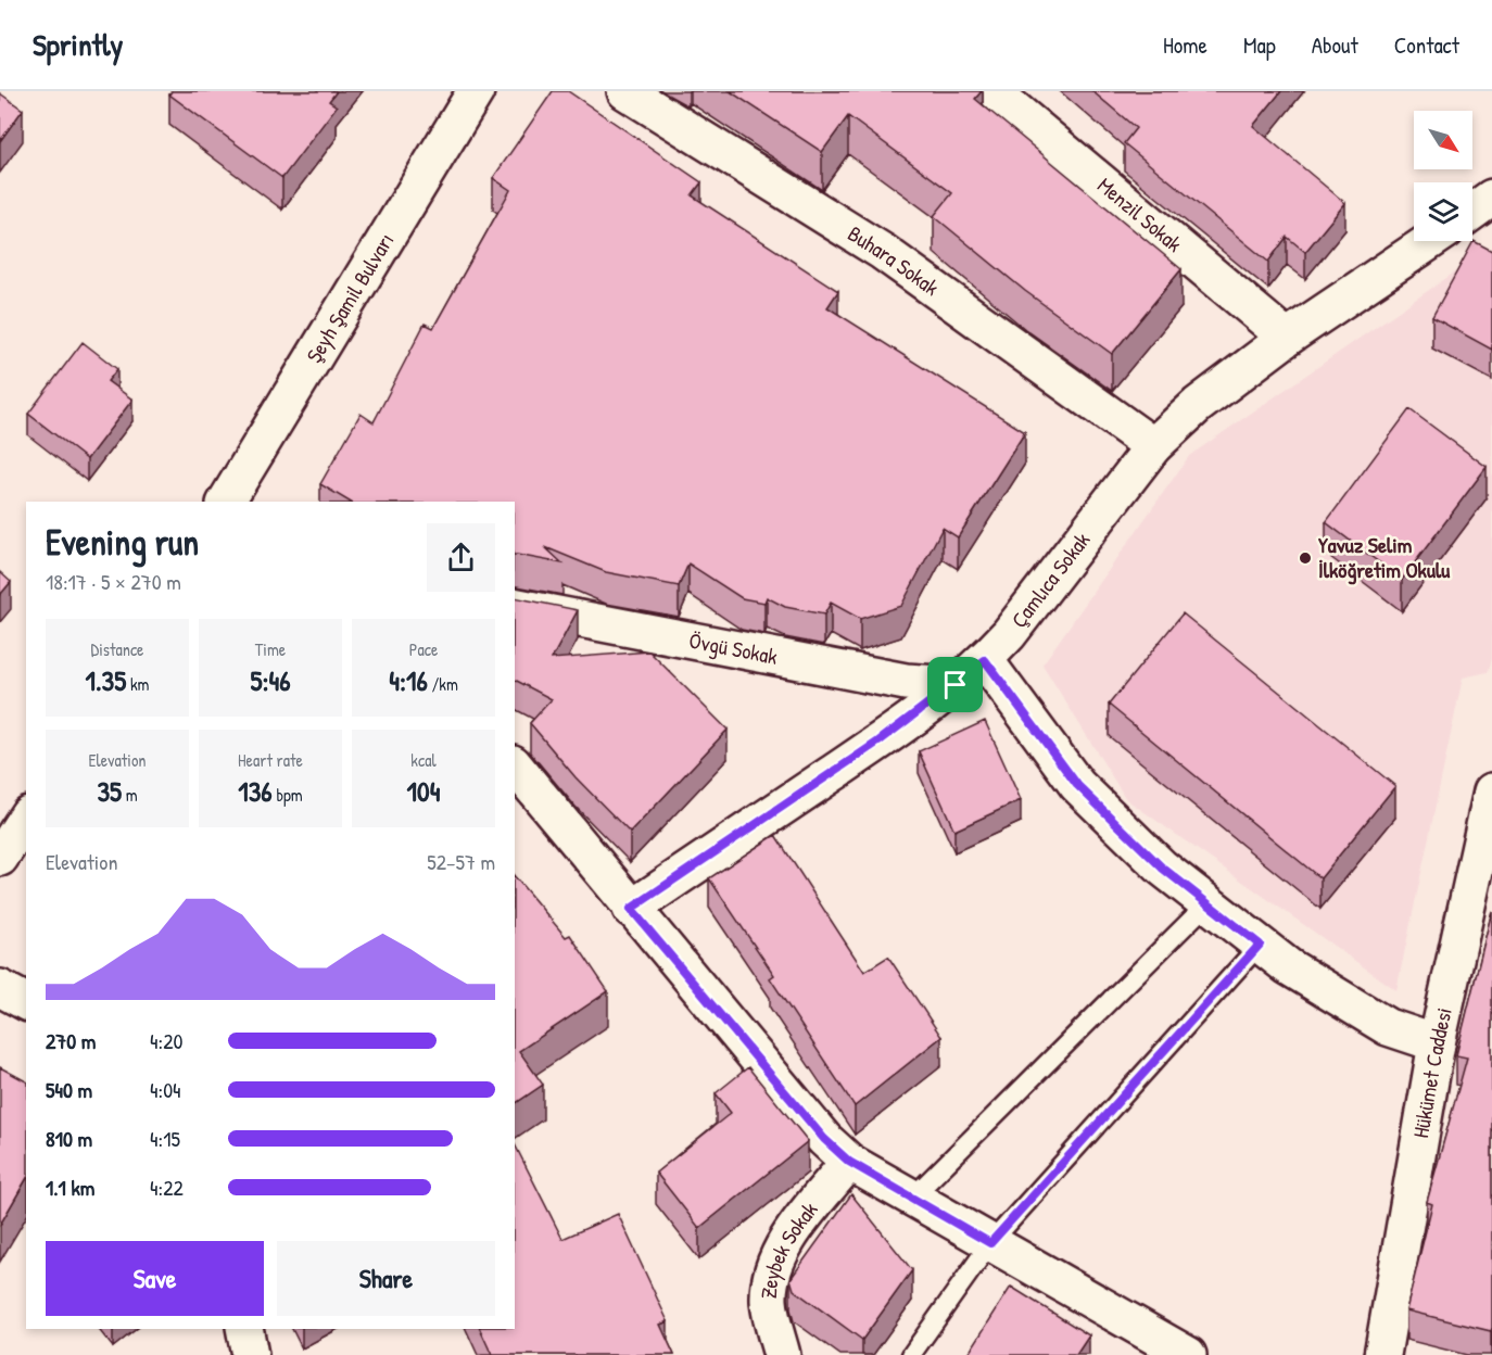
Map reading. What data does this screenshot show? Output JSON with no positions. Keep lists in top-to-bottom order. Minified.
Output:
{"streets":{"street":["Menzil Sokak","Buhara Sokak","Şeyh Şamil Bulvarı","Çamlıca Sokak","Övgü Sokak","Hükümet Caddesi","Zeybek Sokak"]},"crossings":[["Menzil Sokak","Çamlıca Sokak"],["Buhara Sokak","Çamlıca Sokak"],["Çamlıca Sokak","Övgü Sokak"]],"places":["Yavuz Selim İlköğretim Okulu"],"north":"bottom right","page":{"header":"Sprintly","nav":["Home","Map","About","Contact"],"heading":["Evening run","18:17 · 5 × 270 m"],"stats":[["Distance","1.35 km"],["Time","5:46"],["Pace","4:16 /km"],["Elevation","35 m"],["Heart rate","136 bpm"],["kcal","104"]],"chart":["Elevation","52–57 m"],"list":[{"name":"270 m","note":"4:20"},{"name":"540 m","note":"4:04"},{"name":"810 m","note":"4:15"},{"name":"1.1 km","note":"4:22"}],"buttons":["Save","Share"]}}
